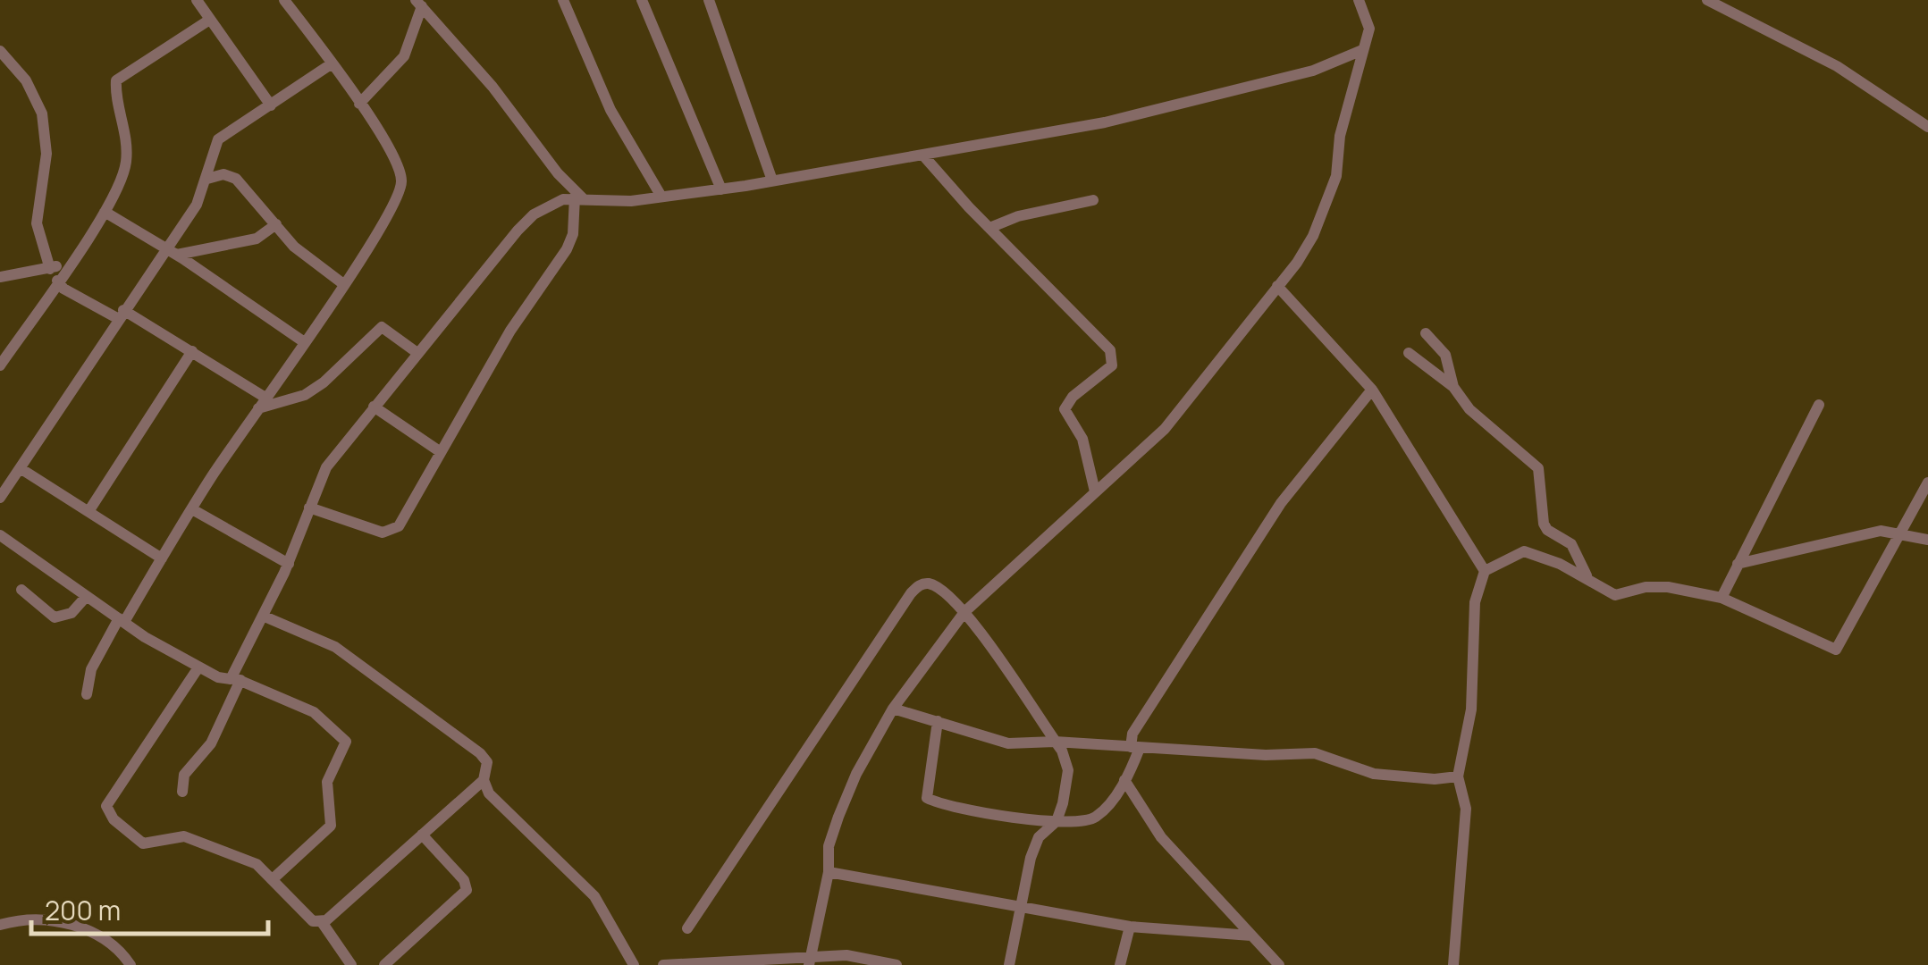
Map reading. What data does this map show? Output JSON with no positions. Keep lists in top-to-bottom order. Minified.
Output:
{"scale_bar":"200 m"}
